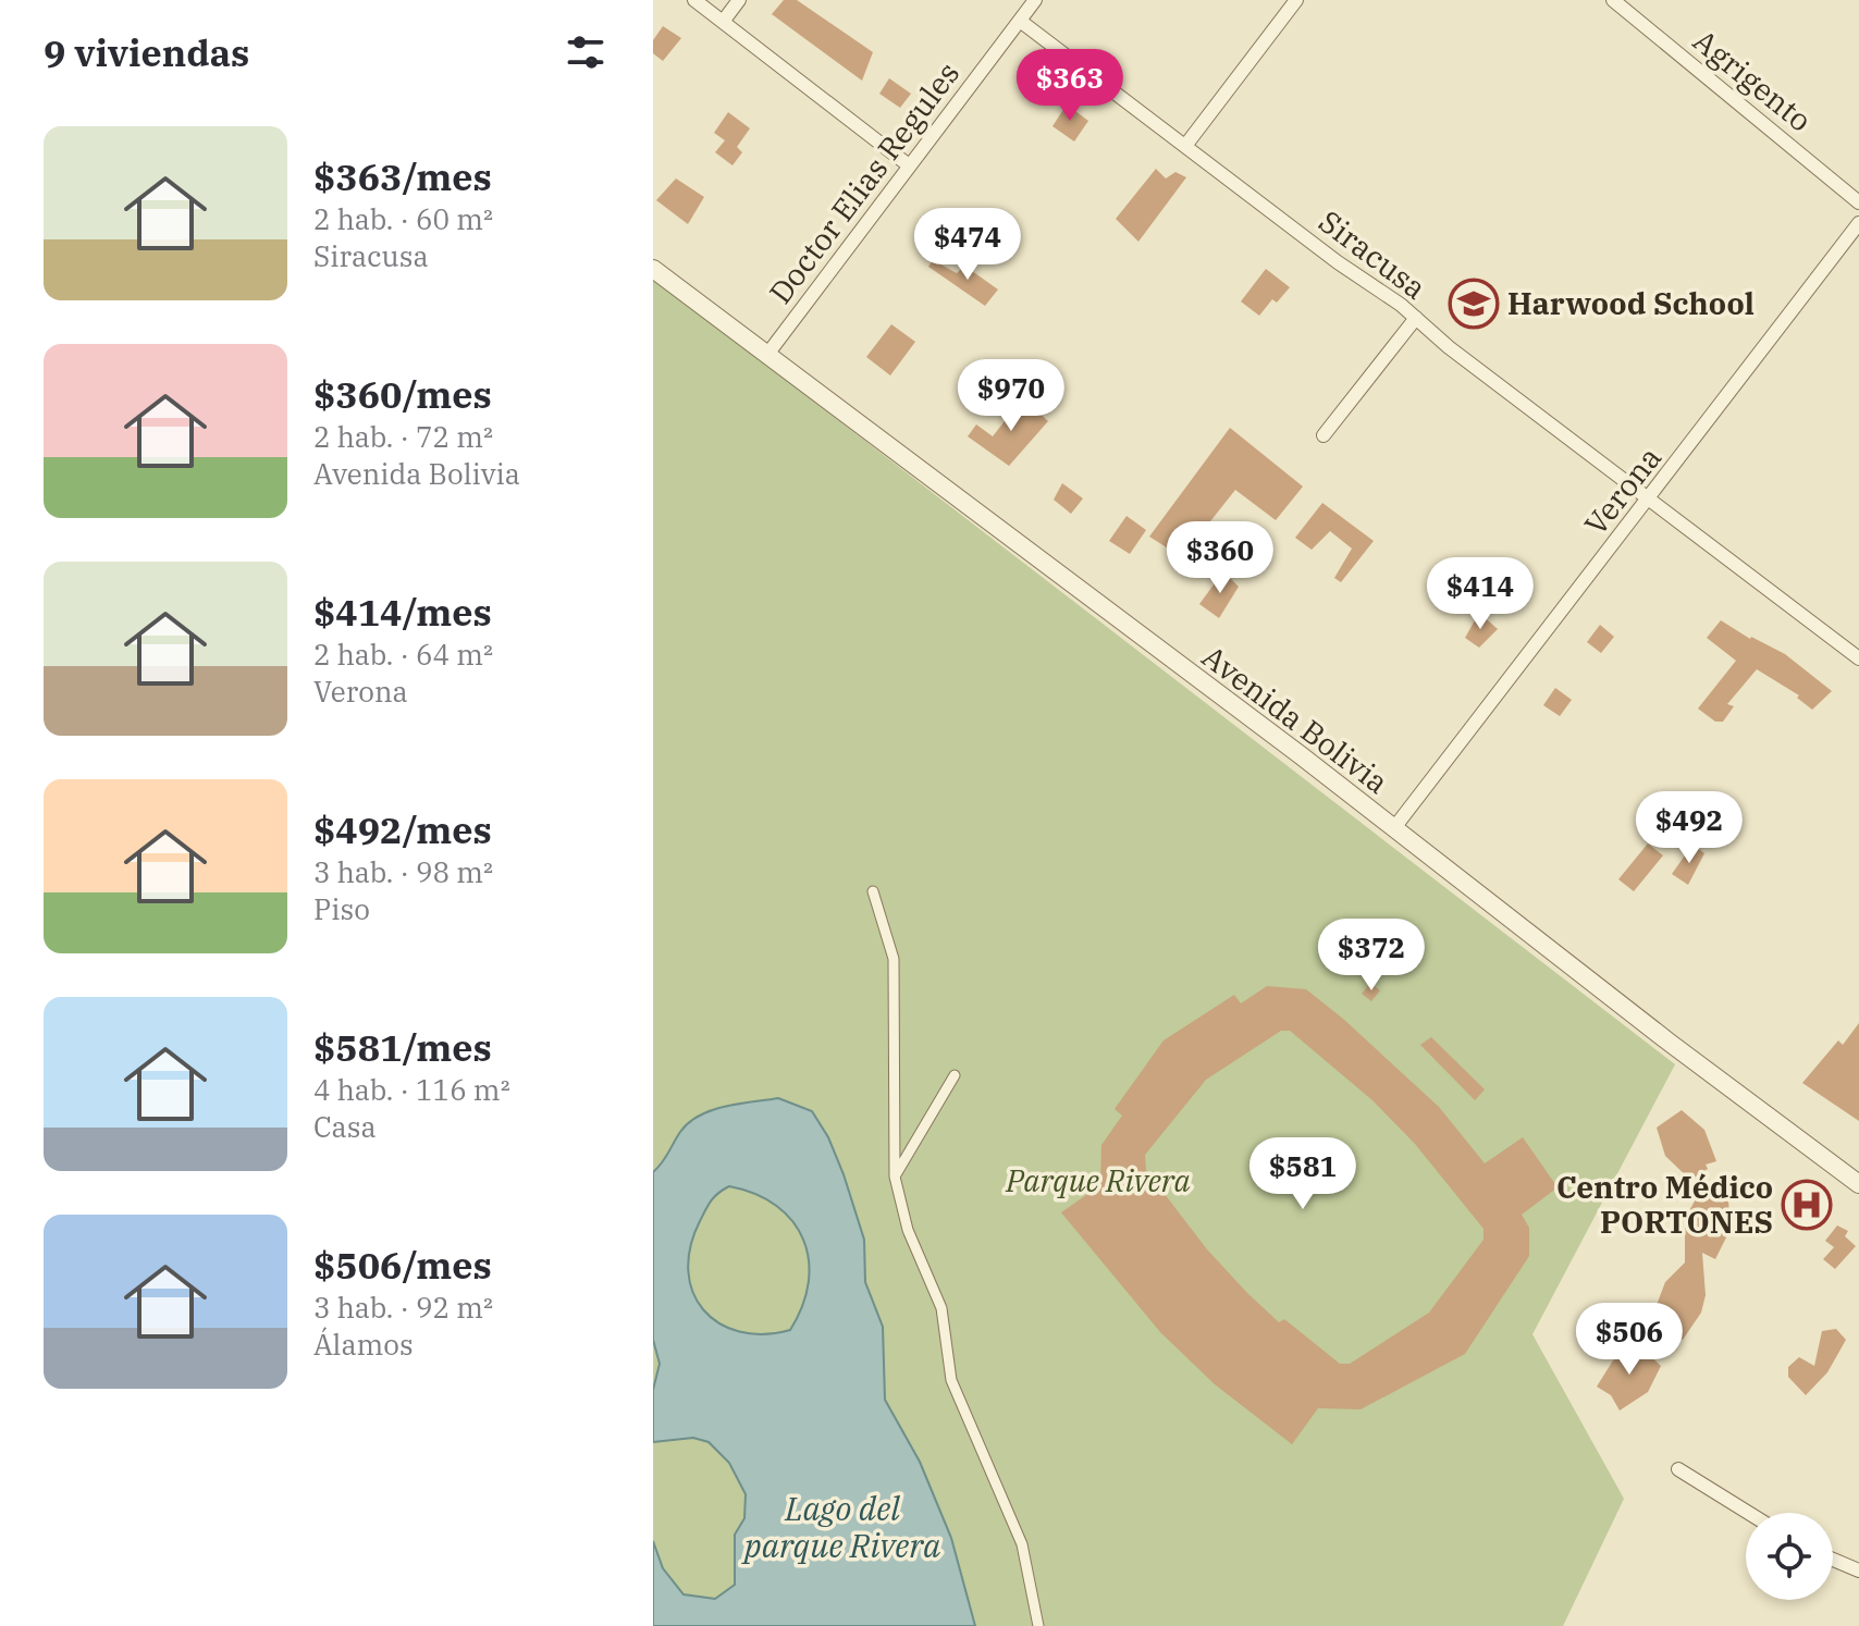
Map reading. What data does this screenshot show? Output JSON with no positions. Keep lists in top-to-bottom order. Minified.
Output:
{"streets":{"street":["Agrigento","Doctor Elias Regules","Siracusa","Verona","Avenida Bolivia"]},"crossings":[["Doctor Elias Regules","Siracusa"],["Doctor Elias Regules","Avenida Bolivia"],["Siracusa","Verona"],["Verona","Avenida Bolivia"]],"water":["Lago del parque Rivera"],"parks":["Parque Rivera"],"places":{"school or university":["Harwood School"],"hospital":["Centro Médico PORTONES"]},"page":{"heading":"9 viviendas","price":["$363","$474","$970","$360","$414","$492","$372","$581","$506"],"list":[{"name":"$363/mes","note":"2 hab. · 60 m² · Siracusa"},{"name":"$360/mes","note":"2 hab. · 72 m² · Avenida Bolivia"},{"name":"$414/mes","note":"2 hab. · 64 m² · Verona"},{"name":"$492/mes","note":"3 hab. · 98 m² · Piso"},{"name":"$581/mes","note":"4 hab. · 116 m² · Casa"},{"name":"$506/mes","note":"3 hab. · 92 m² · Álamos"}]}}
